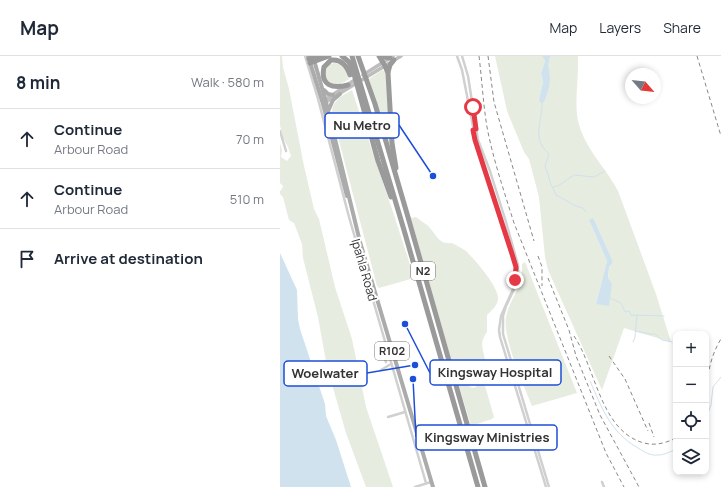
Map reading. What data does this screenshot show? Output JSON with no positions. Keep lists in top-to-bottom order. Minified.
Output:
{"streets":{"highway":["N2"],"main road":["R102"],"street":["Ipahla Road"]},"crossings":[["Ipahla Road","R102"]],"places":["Nu Metro","Kingsway Hospital","Woelwater","Kingsway Ministries"],"north":"bottom right","page":{"header":"Map","nav":["Map","Layers","Share"],"heading":["8 min","Walk · 580 m"],"list":[["Continue","Arbour Road","70 m"],["Continue","Arbour Road","510 m"],"Arrive at destination"],"map_buttons":["+","−"]}}
